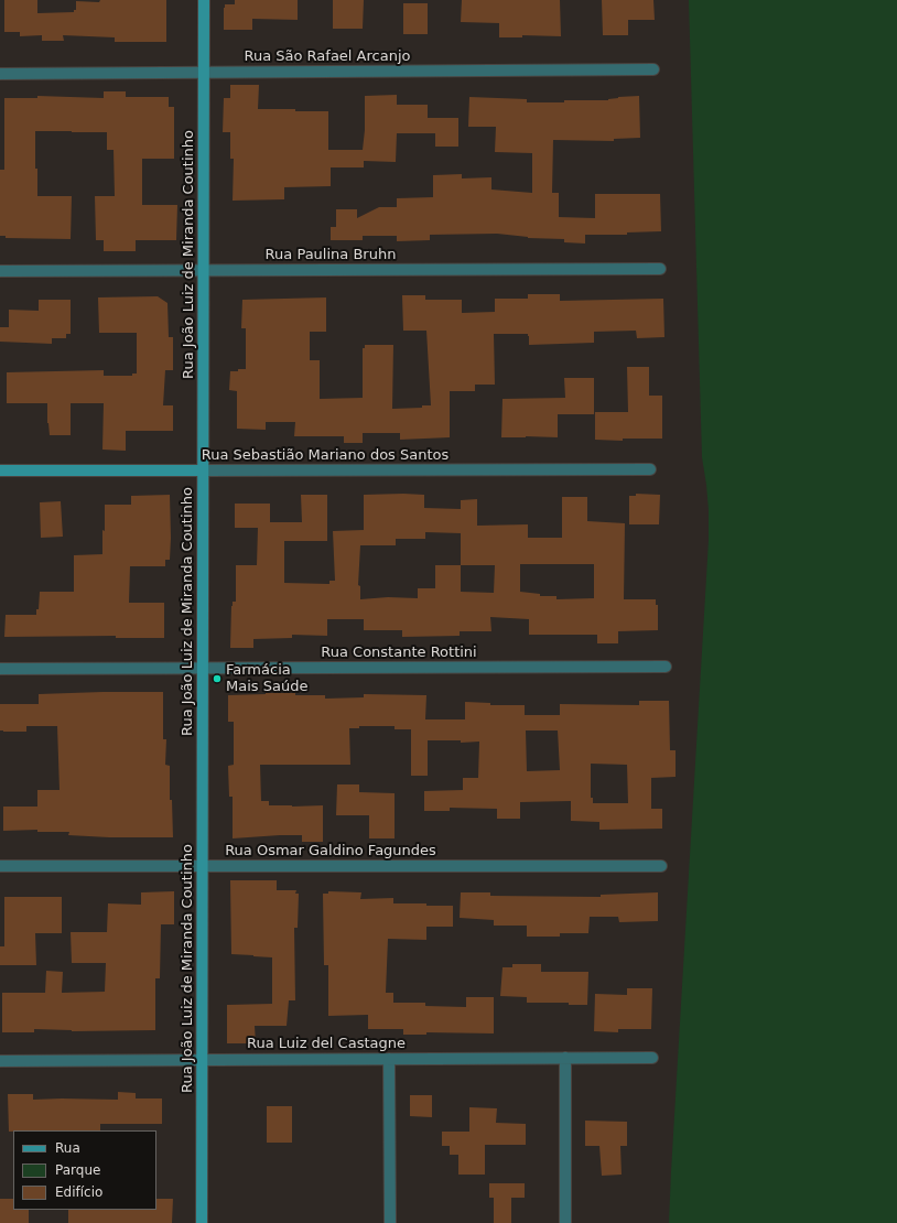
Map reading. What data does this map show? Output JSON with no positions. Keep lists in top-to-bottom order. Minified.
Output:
{"streets":{"street":["Rua São Rafael Arcanjo","Rua João Luiz de Miranda Coutinho","Rua Paulina Bruhn","Rua Sebastião Mariano dos Santos","Rua Constante Rottini","Rua Osmar Galdino Fagundes","Rua Luiz del Castagne"]},"crossings":[["Rua São Rafael Arcanjo","Rua João Luiz de Miranda Coutinho"],["Rua João Luiz de Miranda Coutinho","Rua Paulina Bruhn"],["Rua João Luiz de Miranda Coutinho","Rua Sebastião Mariano dos Santos"],["Rua João Luiz de Miranda Coutinho","Rua Constante Rottini"],["Rua João Luiz de Miranda Coutinho","Rua Osmar Galdino Fagundes"],["Rua João Luiz de Miranda Coutinho","Rua Luiz del Castagne"]],"places":["Farmácia Mais Saúde"],"legend":["Rua","Parque","Edifício"]}
